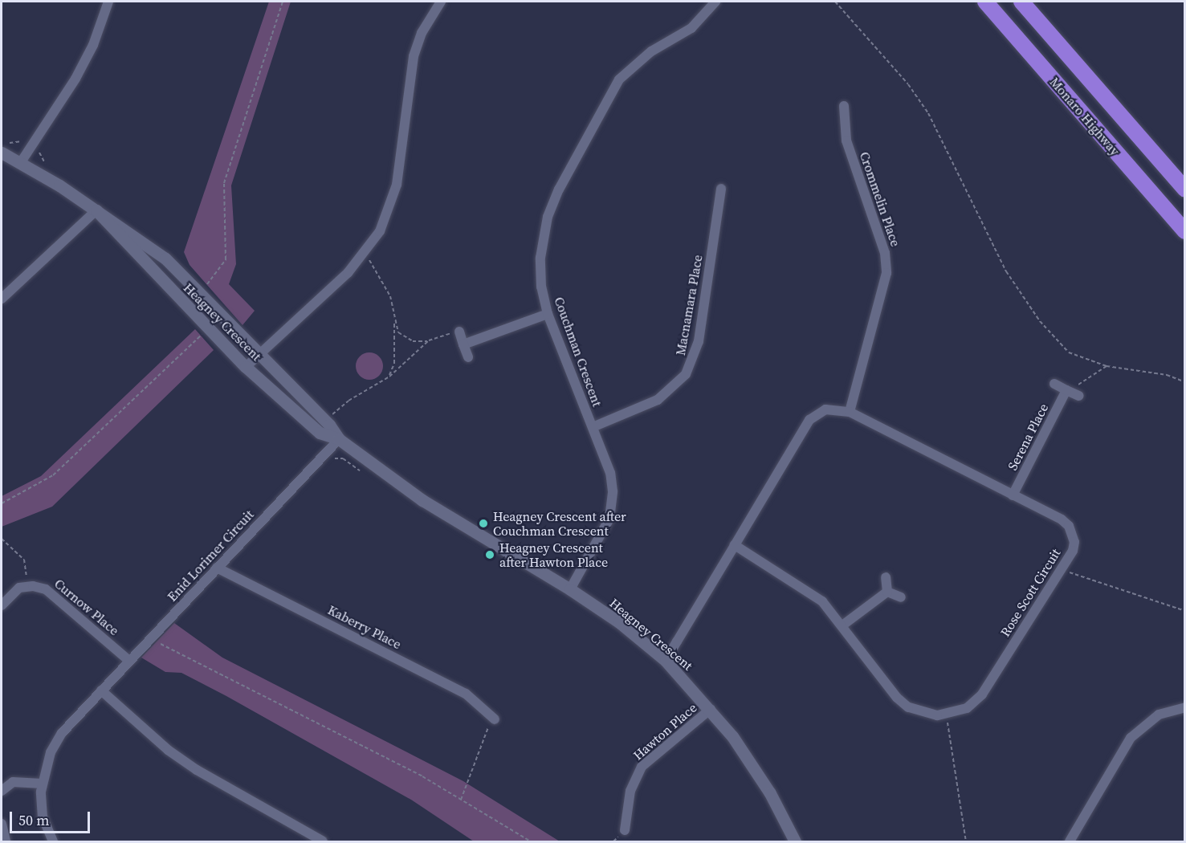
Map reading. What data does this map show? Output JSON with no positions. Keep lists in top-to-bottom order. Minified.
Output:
{"streets":{"highway":["Monaro Highway"],"street":["Crommelin Place","Macnamara Place","Heagney Crescent","Couchman Crescent","Serena Place","Enid Lorimer Circuit","Rose Scott Circuit","Curnow Place","Kaberry Place","Hawton Place"]},"crossings":[["Crommelin Place","Rose Scott Circuit"],["Macnamara Place","Couchman Crescent"],["Heagney Crescent","Couchman Crescent"],["Heagney Crescent","Enid Lorimer Circuit"],["Heagney Crescent","Rose Scott Circuit"],["Heagney Crescent","Hawton Place"],["Serena Place","Rose Scott Circuit"],["Enid Lorimer Circuit","Curnow Place"],["Enid Lorimer Circuit","Kaberry Place"]],"places":["Heagney Crescent after Couchman Crescent","Heagney Crescent after Hawton Place"],"scale_bar":"50 m"}
